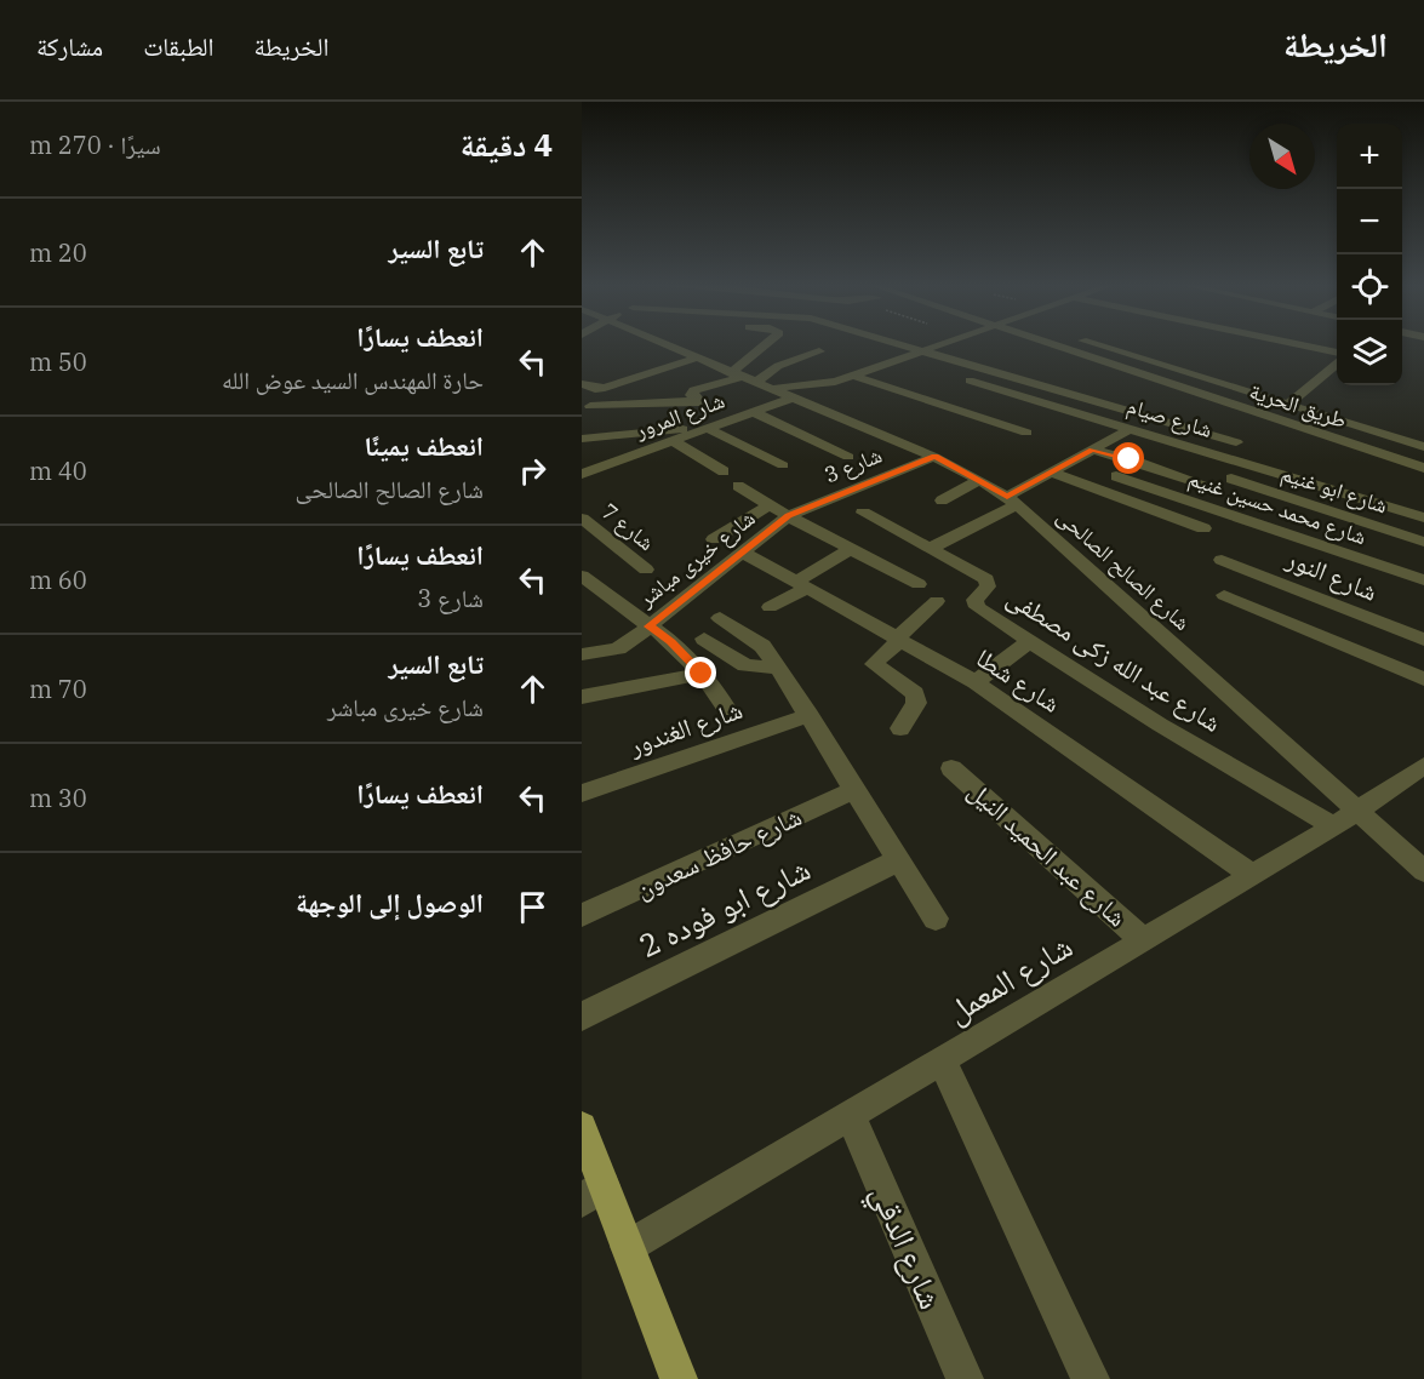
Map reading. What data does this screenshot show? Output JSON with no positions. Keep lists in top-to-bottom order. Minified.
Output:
{"streets":{"street":["طريق الحرية","شارع المرور","شارع صيام","شارع 3","شارع ابو غنيم","شارع محمد حسين غنيم","شارع 7","شارع خيرى مباشر","شارع الصالح الصالحى","شارع النور","شارع عبد الله زكى مصطفى","شارع شطا","شارع الغندور","شارع حافظ سعدون","شارع عبد الحميد النيل","شارع ابو فوده 2","شارع المعمل","شارع الدقي"]},"crossings":[["شارع المرور","شارع الصالح الصالحى"],["شارع 3","شارع خيرى مباشر"],["شارع 3","شارع الصالح الصالحى"],["شارع خيرى مباشر","شارع شطا"],["شارع الصالح الصالحى","شارع عبد الله زكى مصطفى"],["شارع الصالح الصالحى","شارع المعمل"],["شارع عبد الله زكى مصطفى","شارع المعمل"],["شارع شطا","شارع المعمل"],["شارع عبد الحميد النيل","شارع المعمل"],["شارع المعمل","شارع الدقي"]],"north":"bottom right","page":{"header":"الخريطة","nav":["الخريطة","الطبقات","مشاركة"],"heading":["4 دقيقة","سيرًا · 270 m"],"map_buttons":["+","−"],"list":[["تابع السير","20 m"],["انعطف يسارًا","حارة المهندس السيد عوض الله","50 m"],["انعطف يمينًا","شارع الصالح الصالحى","40 m"],["انعطف يسارًا","شارع 3","60 m"],["تابع السير","شارع خيرى مباشر","70 m"],["انعطف يسارًا","30 m"],"الوصول إلى الوجهة"]}}
